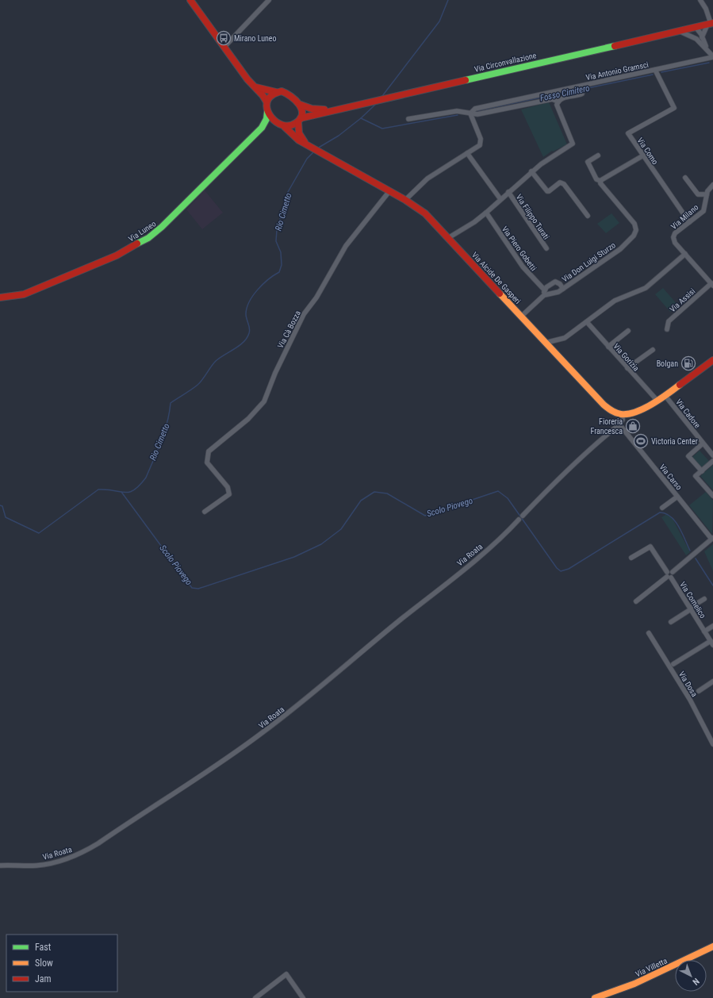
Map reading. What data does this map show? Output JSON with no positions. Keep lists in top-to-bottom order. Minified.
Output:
{"streets":{"street":["Via Circonvallazione","Via Antonio Gramsci","Via Como","Via Filippo Turati","Via Milano","Via Luneo","Via Piero Gobetti","Via Don Luigi Sturzo","Via Alcide De Gasperi","Via Assisi","Via Cà Bozza","Via Gorizia","Via Cadore","Via Carso","Via Roata","Via Comelico","Via Dosa","Via Villetta"]},"crossings":[["Via Circonvallazione","Via Alcide De Gasperi"],["Via Antonio Gramsci","Via Como"],["Via Como","Via Milano"],["Via Filippo Turati","Via Piero Gobetti"],["Via Filippo Turati","Via Alcide De Gasperi"],["Via Milano","Via Assisi"],["Via Piero Gobetti","Via Don Luigi Sturzo"],["Via Don Luigi Sturzo","Via Alcide De Gasperi"],["Via Alcide De Gasperi","Via Cà Bozza"]],"water":["Fosso Cimitero","Rio Cimetto","Scolo Piovego"],"places":{"bus stop":["Mirano Luneo"],"fuel station":["Bolgan"],"shop":["Fioreria Francesca"],"sports":["Victoria Center"]},"legend":["Fast","Slow","Jam"],"north":"bottom right"}
